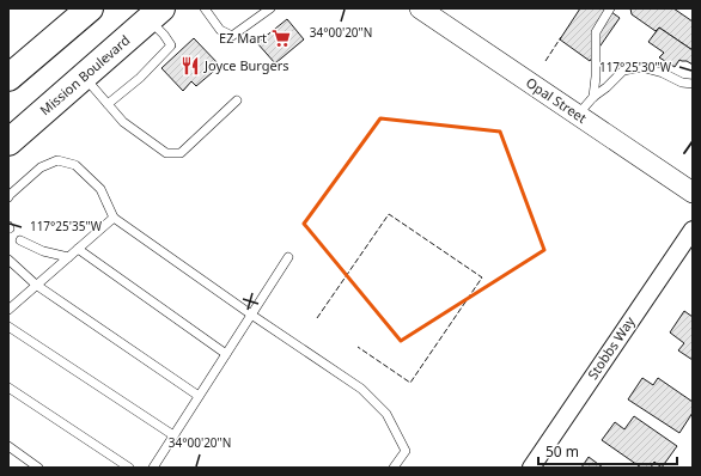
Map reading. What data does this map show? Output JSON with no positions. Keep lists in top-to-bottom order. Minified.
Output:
{"streets":{"main road":["Mission Boulevard"],"street":["Opal Street","Stobbs Way"]},"places":{"supermarket":["EZ Mart"],"restaurant":["Joyce Burgers"]},"scale_bar":"50 m","coordinates":["34°00'20\"N","117°25'30\"W","117°25'35\"W"]}
